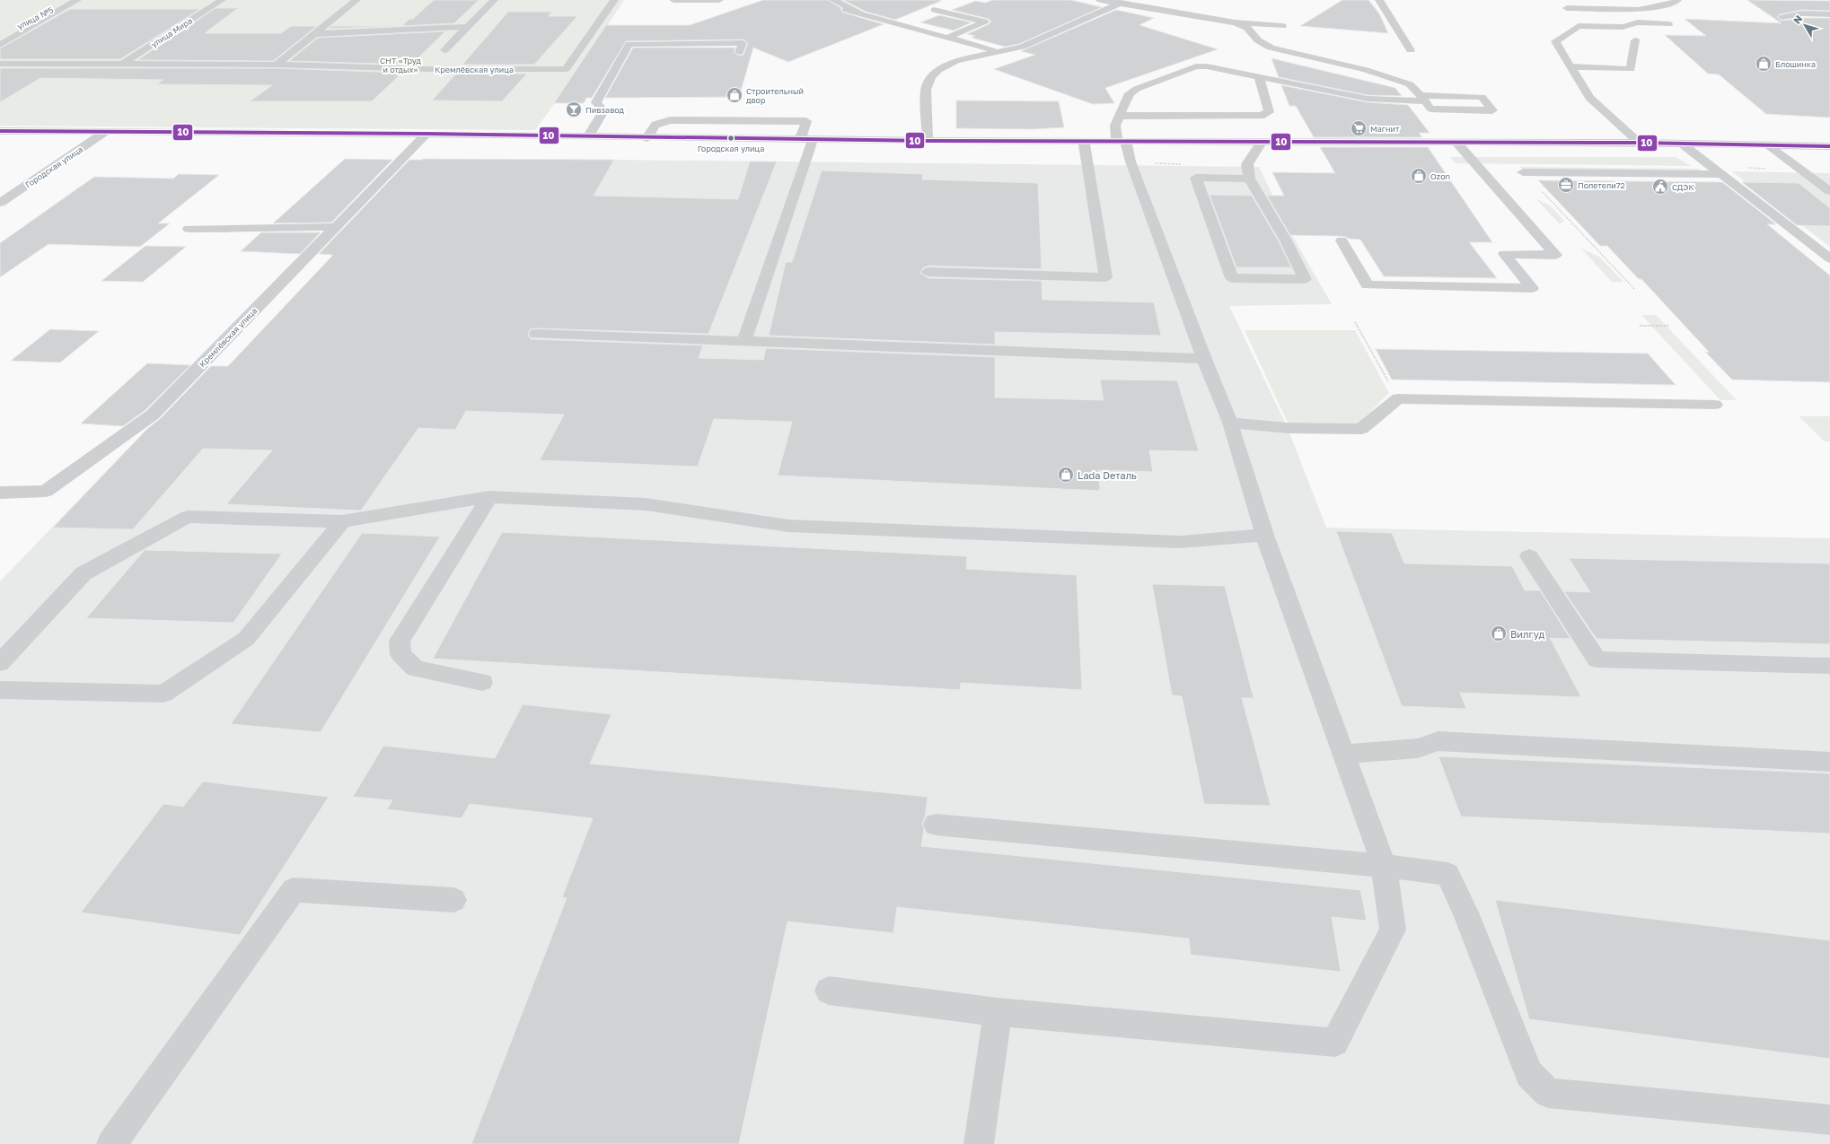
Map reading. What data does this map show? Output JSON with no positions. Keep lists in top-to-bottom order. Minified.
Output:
{"streets":{"street":["улица №5","улица Мира","Кремлёвская улица","Городская улица"]},"parks":["СНТ «Труд и отдых»"],"places":{"shop":["Блошинка","Строительный двор","Ozon","Lada Dеталь","Вилгуд"],"bar":["Пивзавод"],"supermarket":["Магнит"],"other":["Городская улица"],"office":["Полетели72"],"public building":["СДЭК"]},"lines":["transit line 10"],"north":"top left"}
